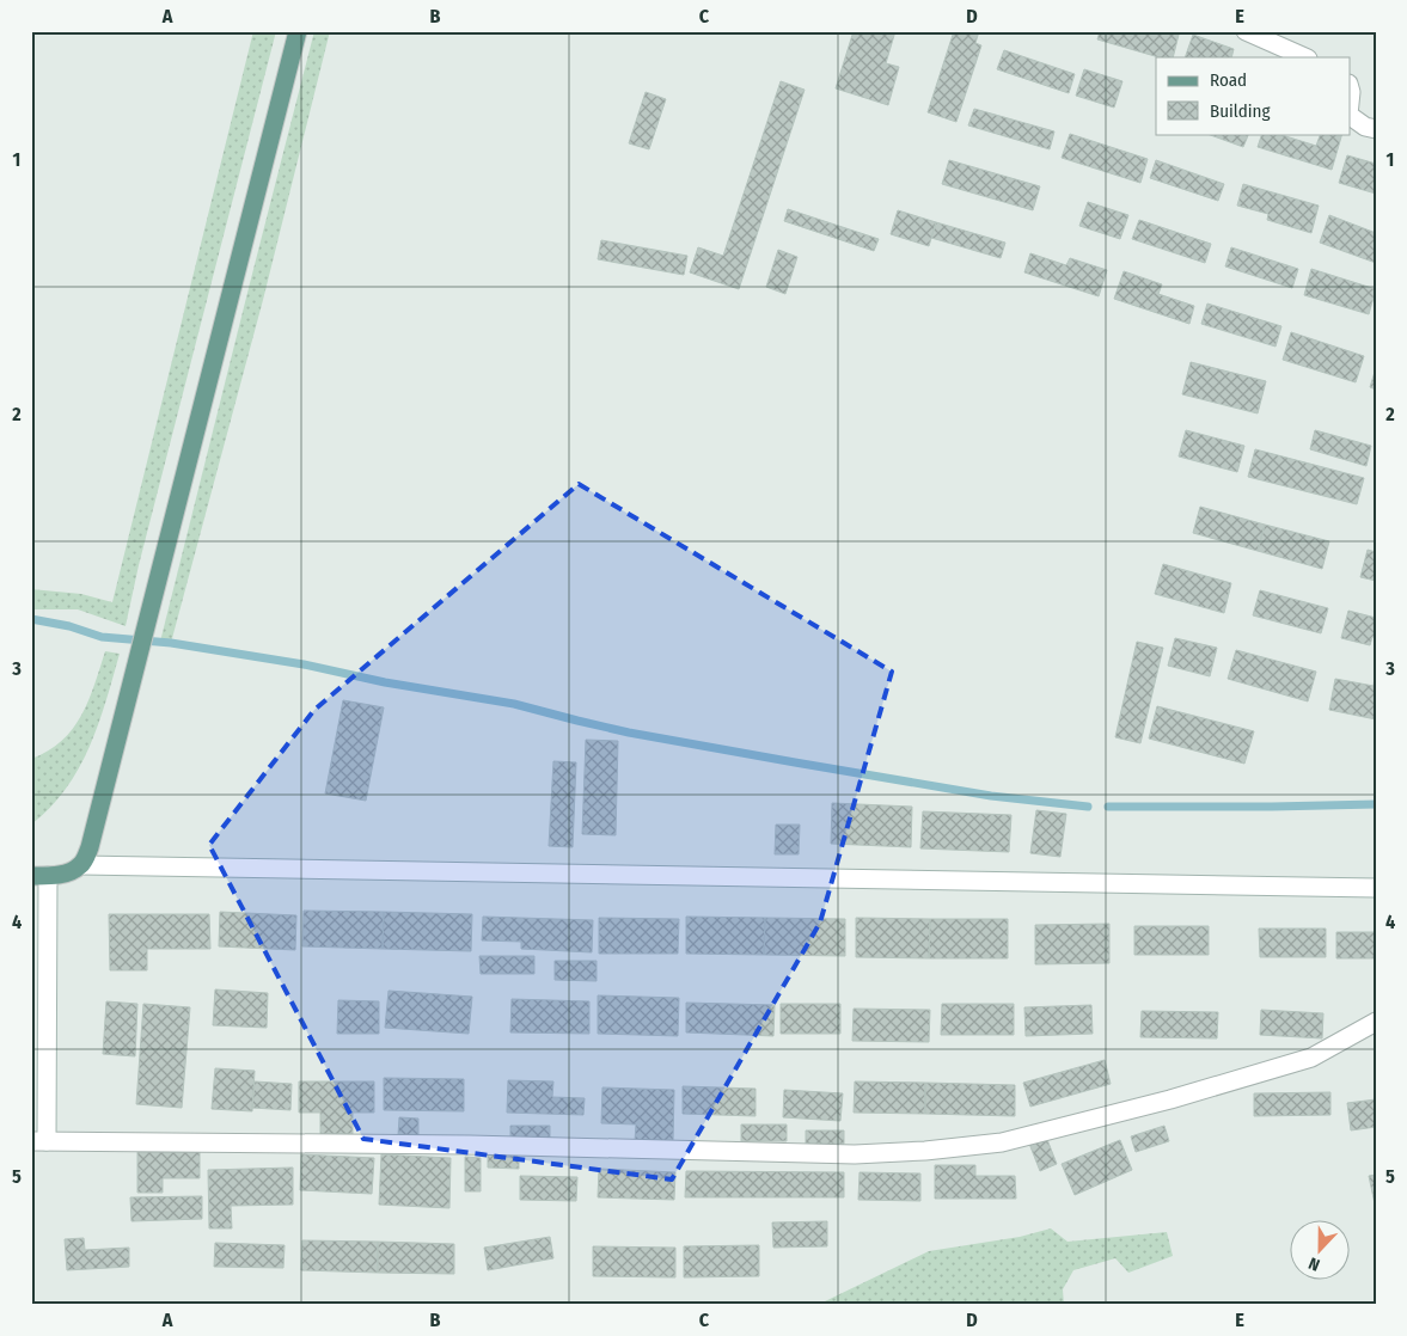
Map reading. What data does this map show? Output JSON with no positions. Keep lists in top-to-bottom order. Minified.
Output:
{"legend":["Road","Building"],"north":"bottom","grid":{"columns":["A","B","C","D","E"],"rows":["1","2","3","4","5"]}}
